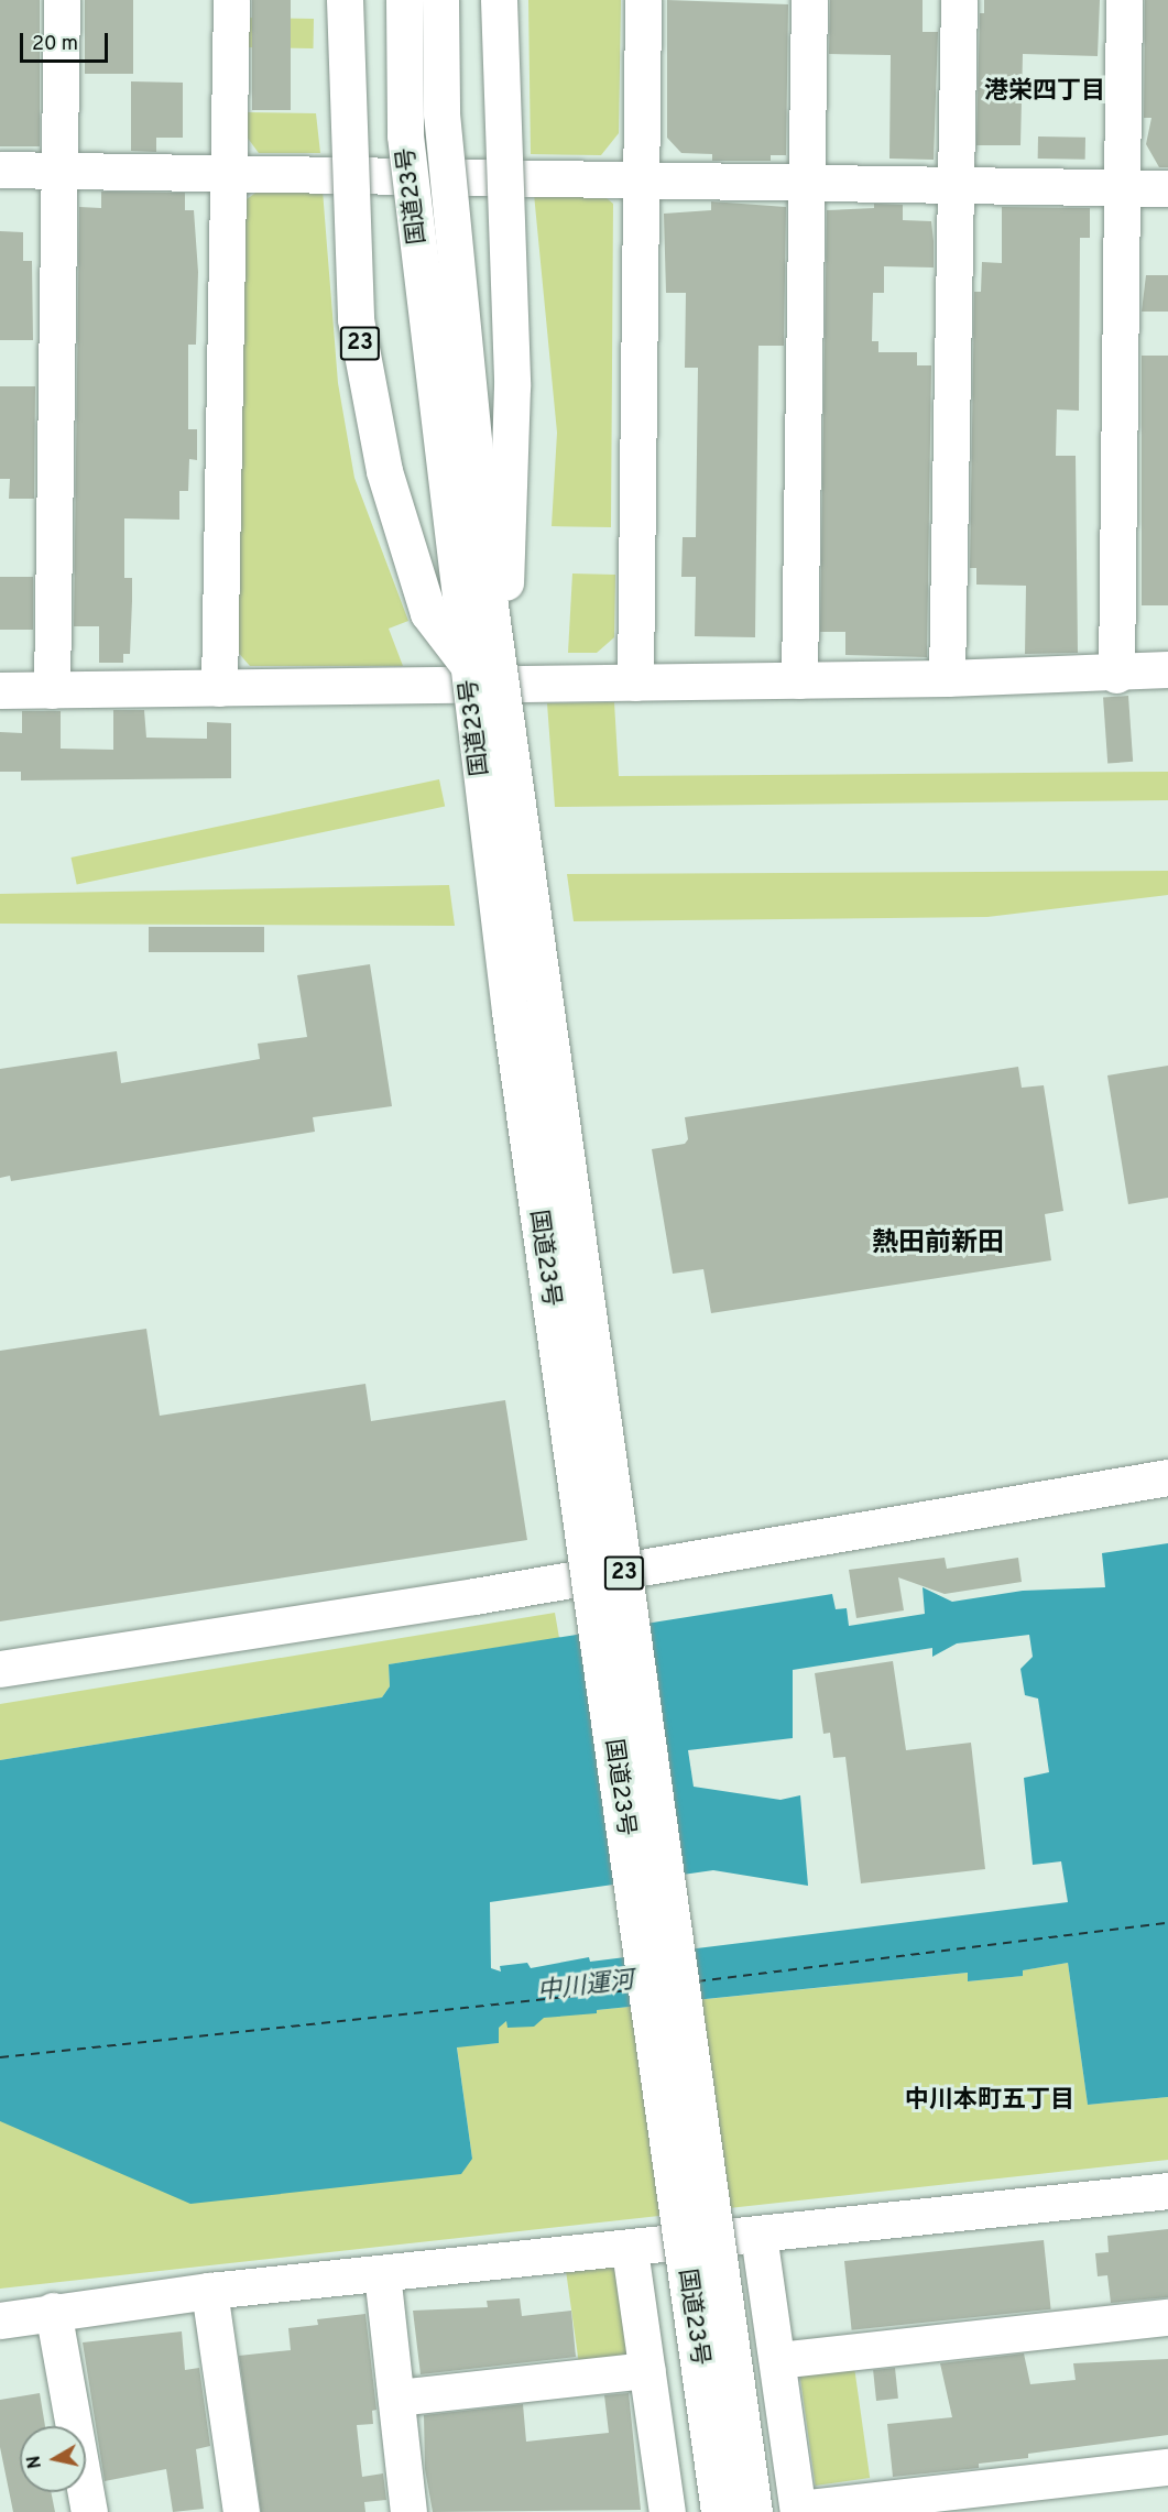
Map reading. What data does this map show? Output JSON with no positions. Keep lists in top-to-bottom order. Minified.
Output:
{"streets":{"main road":["国道23号","23"]},"crossings":[["国道23号","23"]],"districts":["港栄四丁目","熱田前新田","中川本町五丁目"],"water":["中川運河"],"scale_bar":"20 m","north":"left"}
